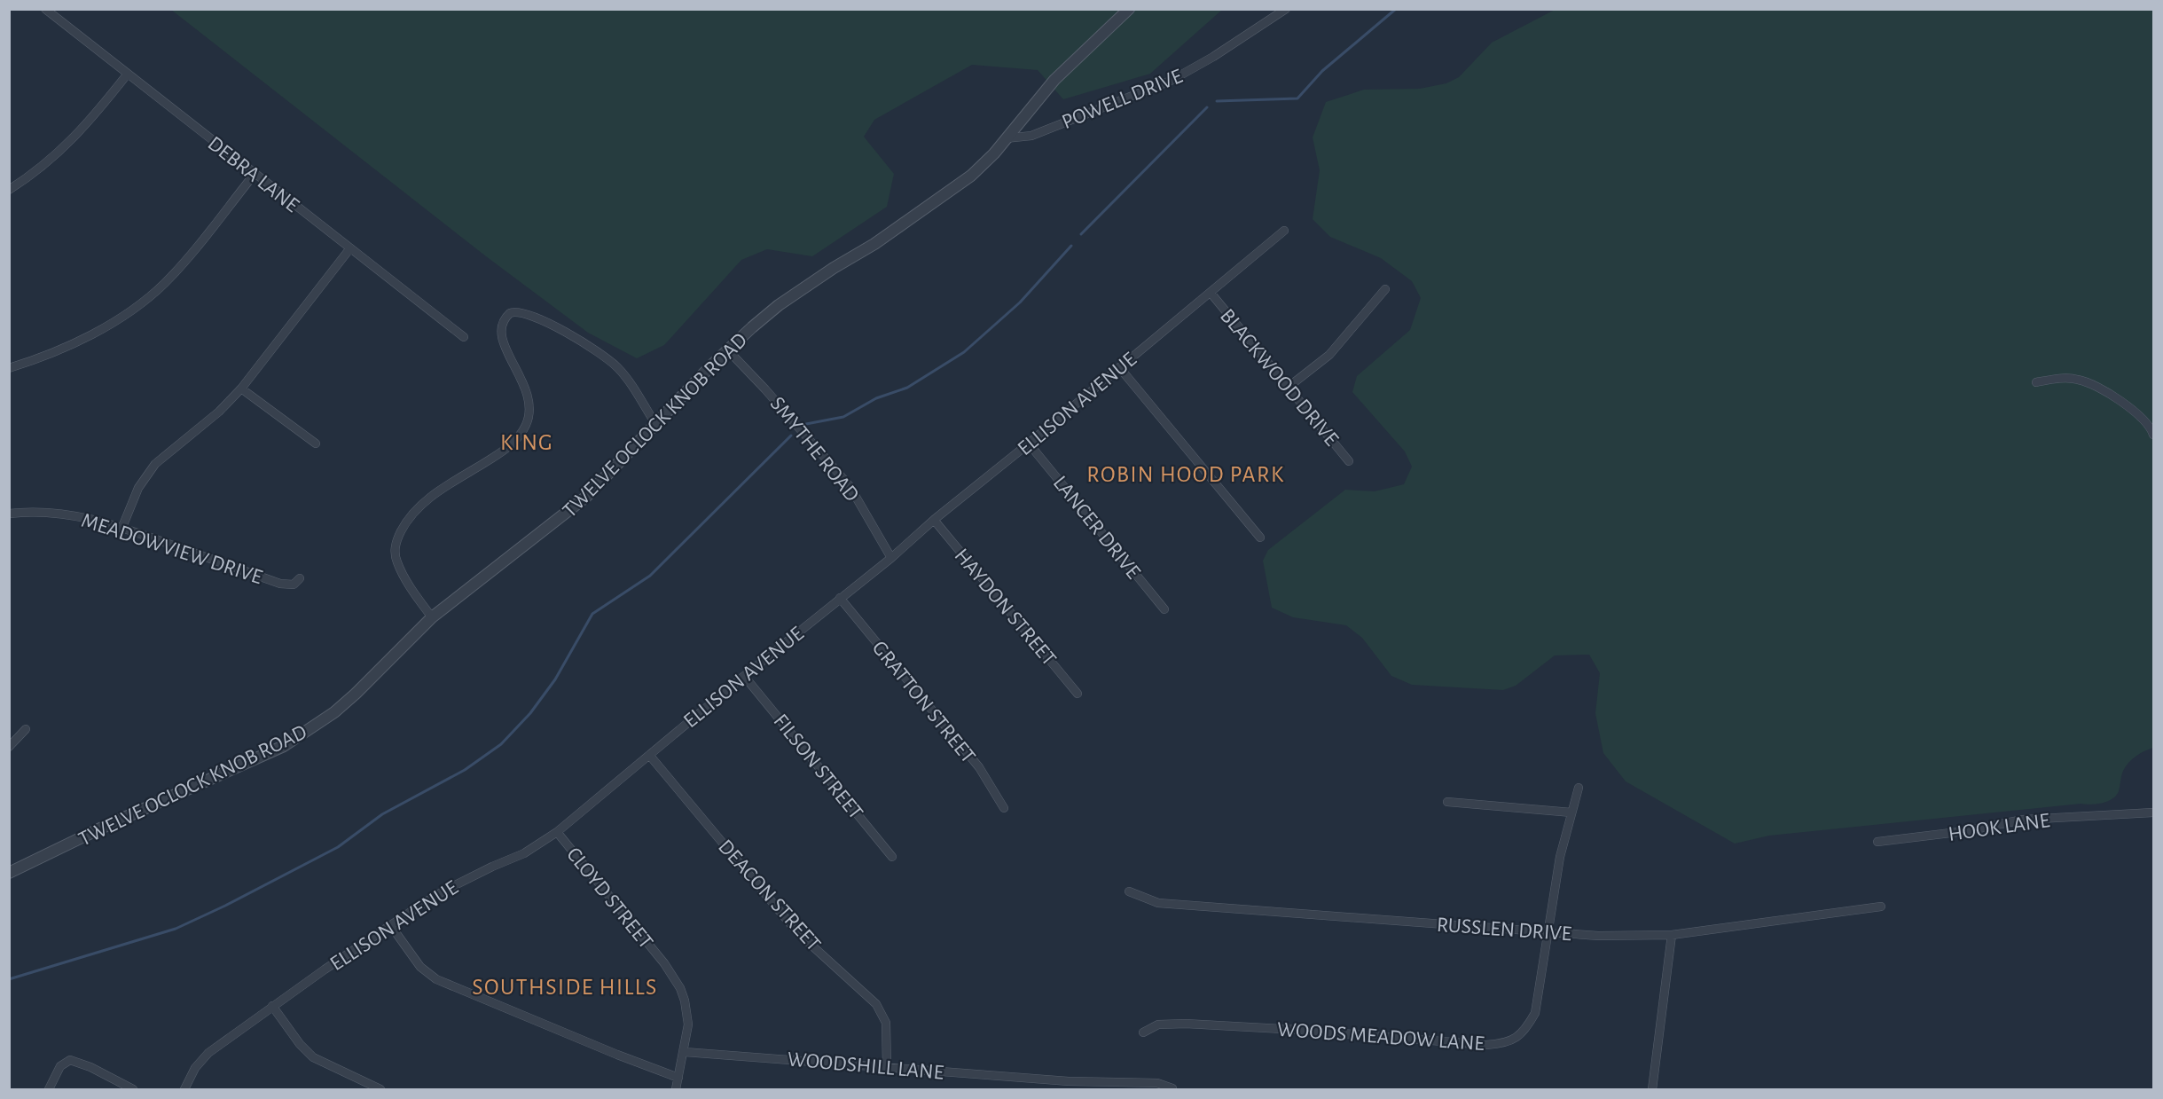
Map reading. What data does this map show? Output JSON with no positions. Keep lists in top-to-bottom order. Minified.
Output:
{"streets":{"street":["POWELL DRIVE","DEBRA LANE","BLACKWOOD DRIVE","ELLISON AVENUE","TWELVE OCLOCK KNOB ROAD","SMYTHE ROAD","LANCER DRIVE","MEADOWVIEW DRIVE","HAYDON STREET","GRATTON STREET","FILSON STREET","HOOK LANE","DEACON STREET","CLOYD STREET","RUSSLEN DRIVE","WOODS MEADOW LANE","WOODSHILL LANE"]},"crossings":[["POWELL DRIVE","TWELVE OCLOCK KNOB ROAD"],["BLACKWOOD DRIVE","ELLISON AVENUE"],["ELLISON AVENUE","SMYTHE ROAD"],["ELLISON AVENUE","LANCER DRIVE"],["ELLISON AVENUE","HAYDON STREET"],["ELLISON AVENUE","GRATTON STREET"],["ELLISON AVENUE","FILSON STREET"],["ELLISON AVENUE","DEACON STREET"],["ELLISON AVENUE","CLOYD STREET"],["TWELVE OCLOCK KNOB ROAD","SMYTHE ROAD"],["DEACON STREET","WOODSHILL LANE"],["CLOYD STREET","WOODSHILL LANE"],["RUSSLEN DRIVE","WOODS MEADOW LANE"]],"districts":["KING","ROBIN HOOD PARK","SOUTHSIDE HILLS"]}
